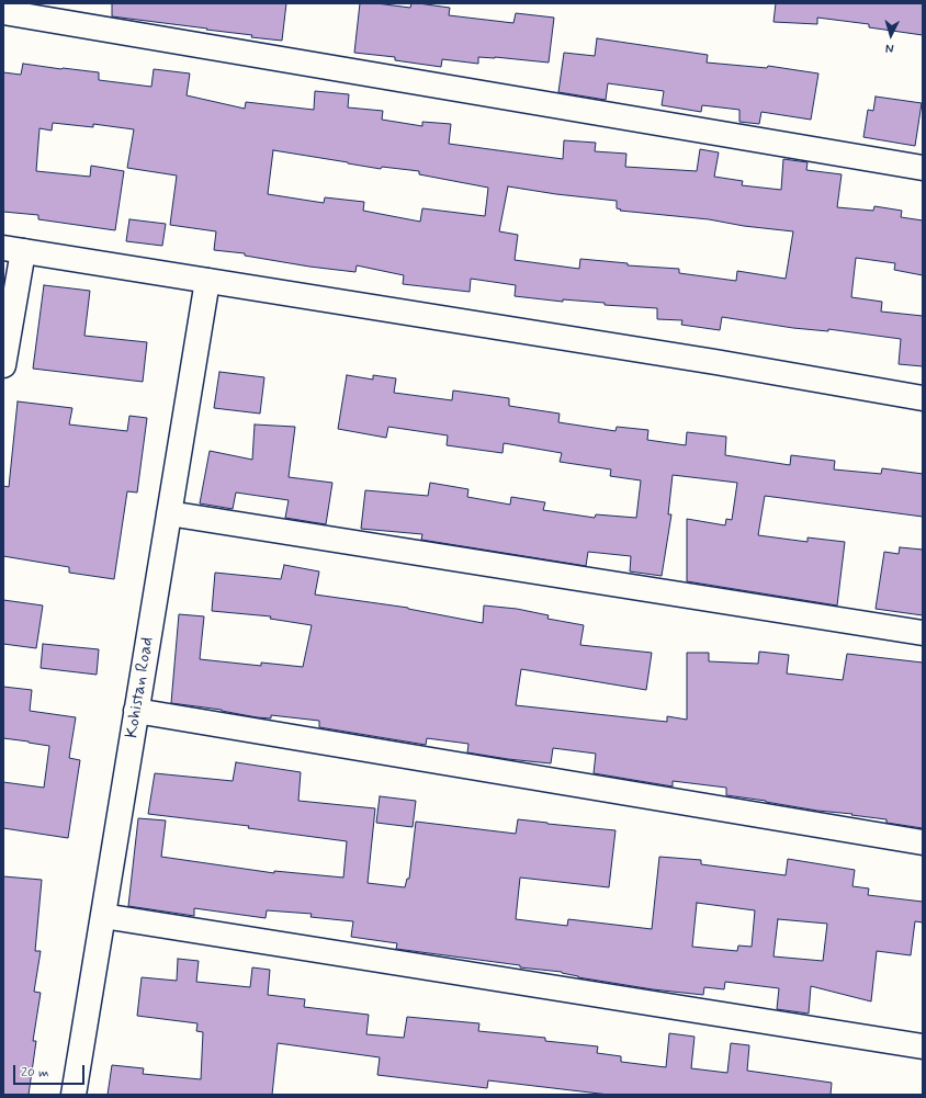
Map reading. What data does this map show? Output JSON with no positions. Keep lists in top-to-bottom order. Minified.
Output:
{"streets":{"street":["Kohistan Road"]},"scale_bar":"20 m","north":"bottom"}
